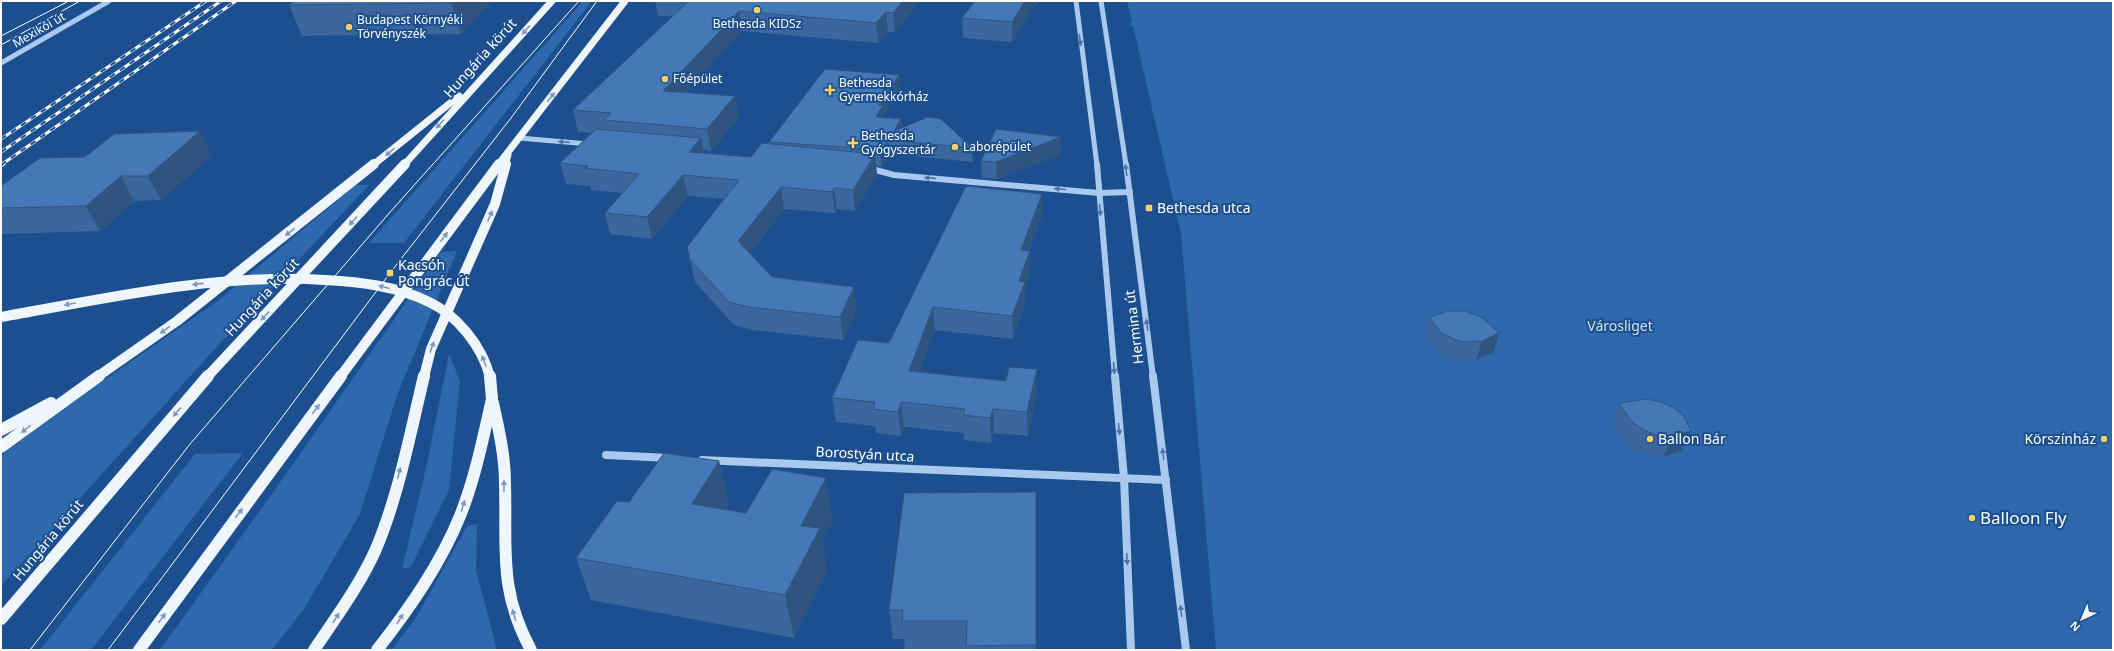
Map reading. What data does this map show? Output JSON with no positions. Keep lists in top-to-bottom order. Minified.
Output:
{"streets":{"main road":["Hungária körút"],"street":["Mexikói út","Hermina út","Borostyán utca"]},"crossings":[["Hermina út","Borostyán utca"]],"parks":["Városliget"],"places":{"other":["Bethesda KIDSz","Budapest Környéki Törvényszék","Főépület","Laborépület","Ballon Bár","Körszínház","Balloon Fly"],"health":["Bethesda Gyermekkórház","Bethesda Gyógyszertár"],"transit":["Bethesda utca","Kacsóh Pongrác út"]},"north":"bottom left"}
